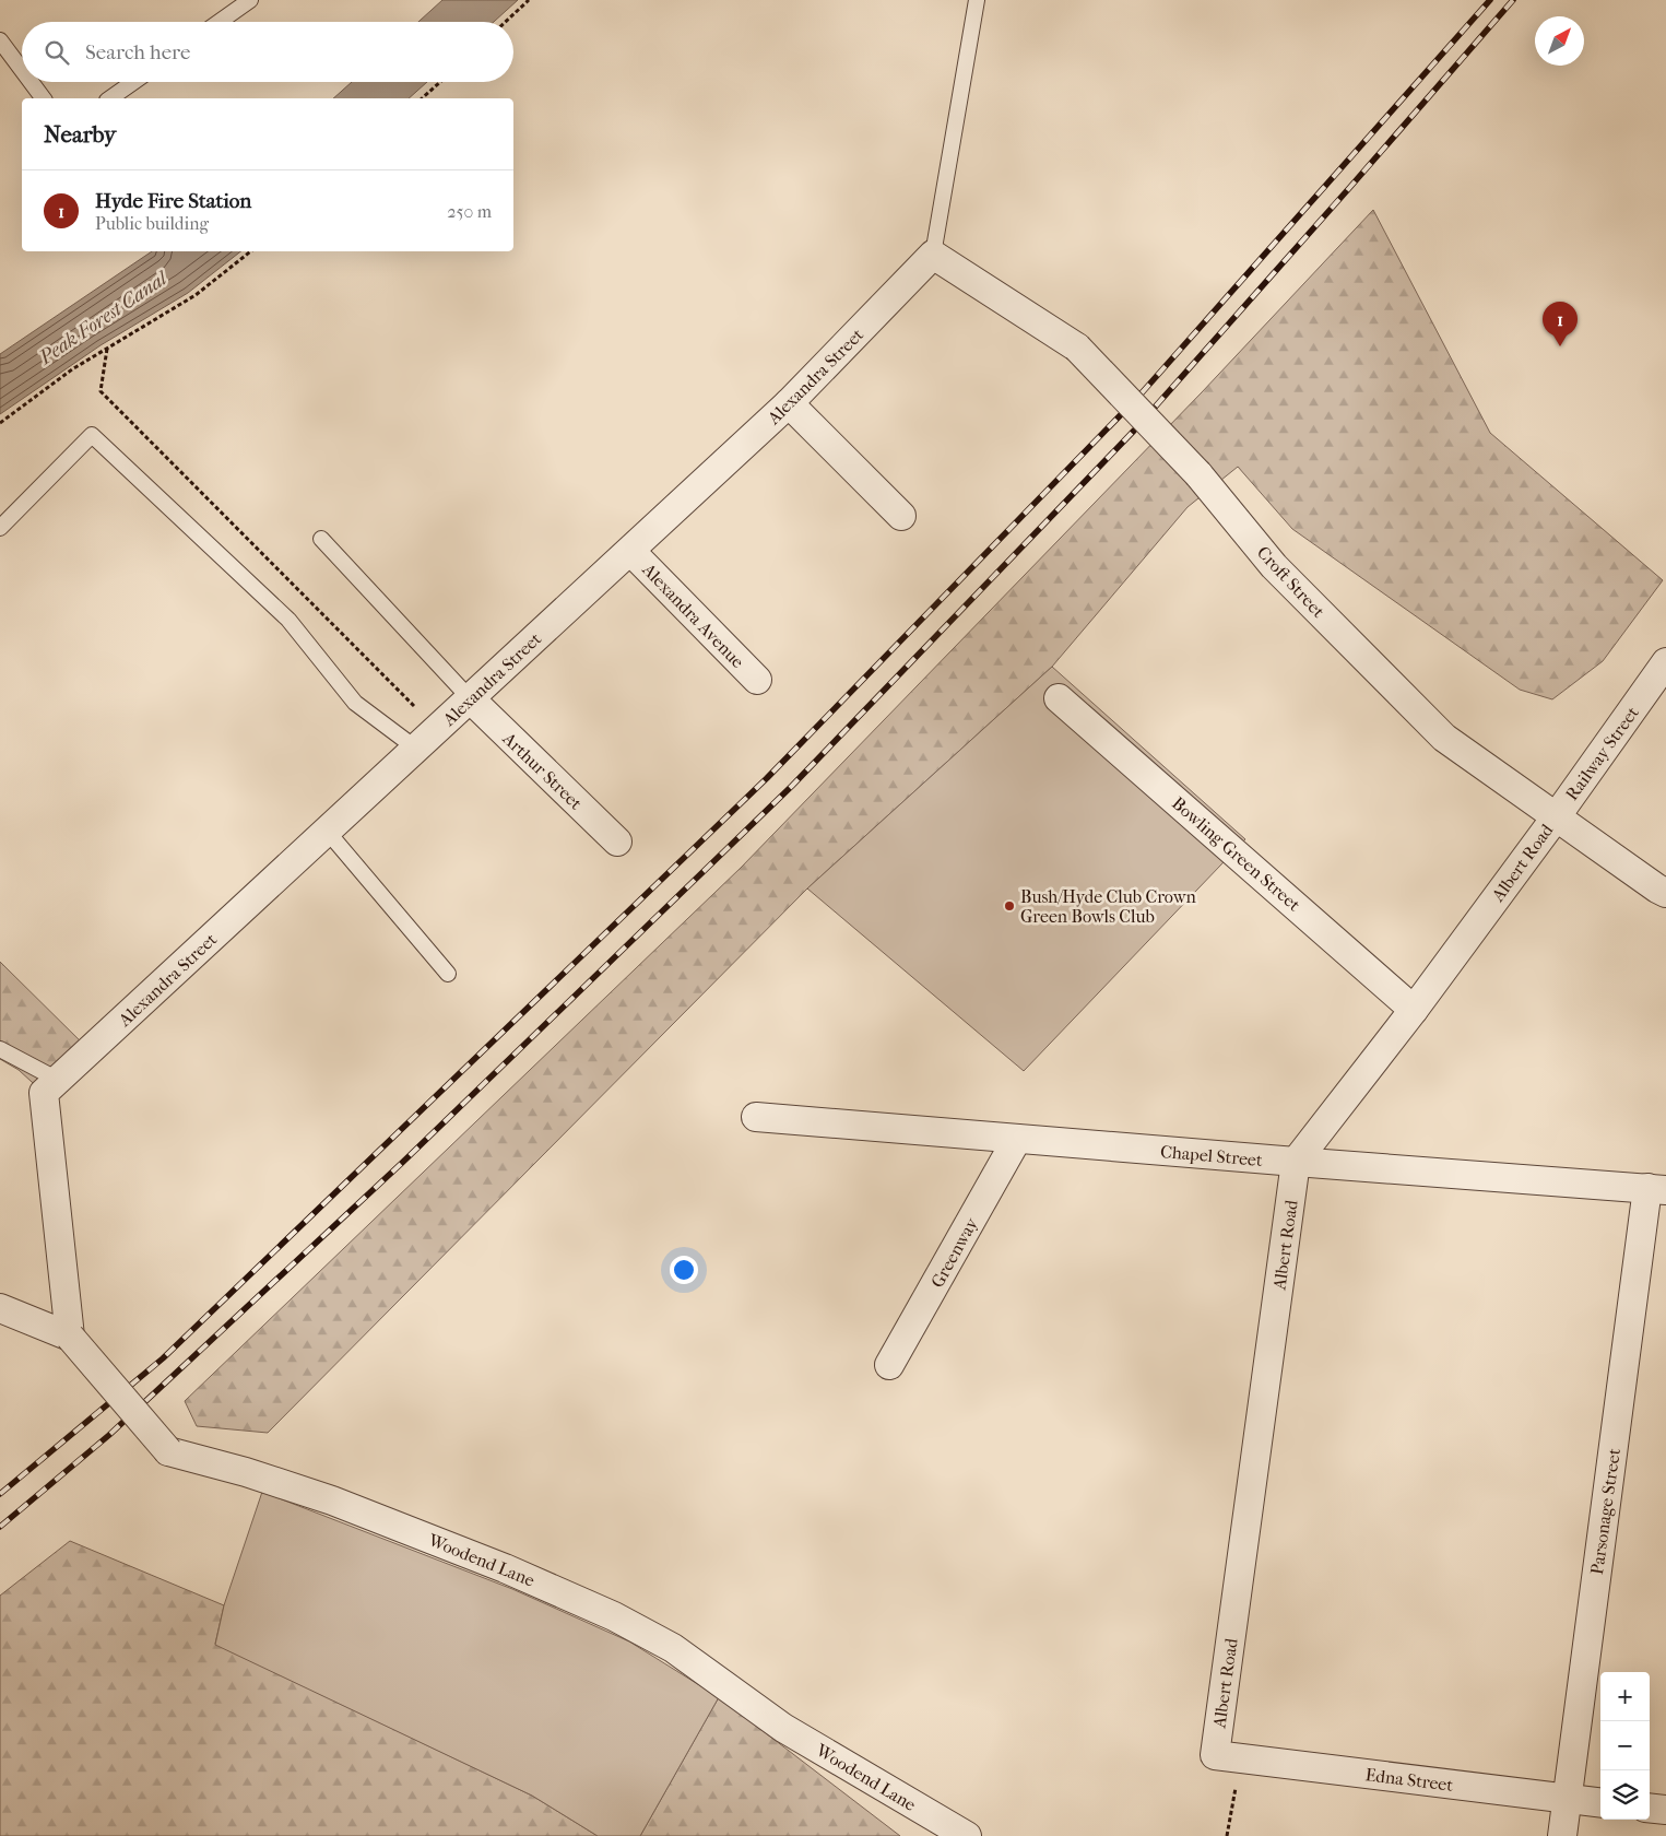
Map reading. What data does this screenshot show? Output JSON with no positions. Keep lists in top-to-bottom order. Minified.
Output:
{"streets":{"street":["Alexandra Street","Croft Street","Alexandra Avenue","Railway Street","Arthur Street","Bowling Green Street","Albert Road","Chapel Street","Greenway","Parsonage Street","Woodend Lane","Edna Street"]},"crossings":[["Alexandra Street","Croft Street"],["Alexandra Street","Alexandra Avenue"],["Alexandra Street","Arthur Street"],["Croft Street","Railway Street"],["Croft Street","Albert Road"],["Railway Street","Albert Road"],["Bowling Green Street","Albert Road"],["Albert Road","Chapel Street"],["Albert Road","Edna Street"],["Chapel Street","Greenway"],["Chapel Street","Parsonage Street"],["Parsonage Street","Edna Street"]],"water":["Peak Forest Canal"],"places":["Bush/Hyde Club Crown Green Bowls Club"],"north":"top right","page":{"search":"Search here","heading":"Nearby","list":[{"mark":"1","name":"Hyde Fire Station","note":"Public building","value":"250 m"}],"pins":"1","map_buttons":["+","−"]}}
